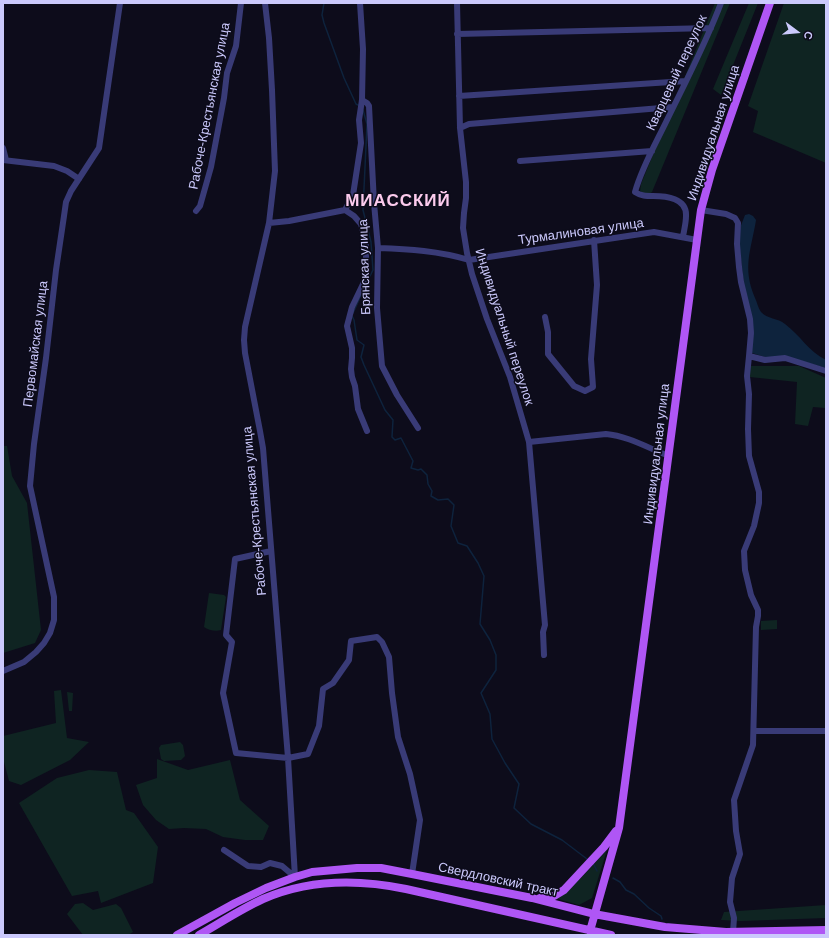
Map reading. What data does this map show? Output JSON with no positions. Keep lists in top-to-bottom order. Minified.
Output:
{"streets":{"main road":["Индивидуальная улица","Свердловский тракт"],"street":["Кварцевый переулок","Рабоче-Крестьянская улица","Турмалиновая улица","Брянская улица","Индивидуальный переулок","Первомайская улица"]},"crossings":[["Кварцевый переулок","Турмалиновая улица"],["Рабоче-Крестьянская улица","Свердловский тракт"],["Индивидуальная улица","Турмалиновая улица"],["Индивидуальная улица","Свердловский тракт"],["Турмалиновая улица","Индивидуальный переулок"]],"districts":["МИАССКИЙ"],"north":"right"}
